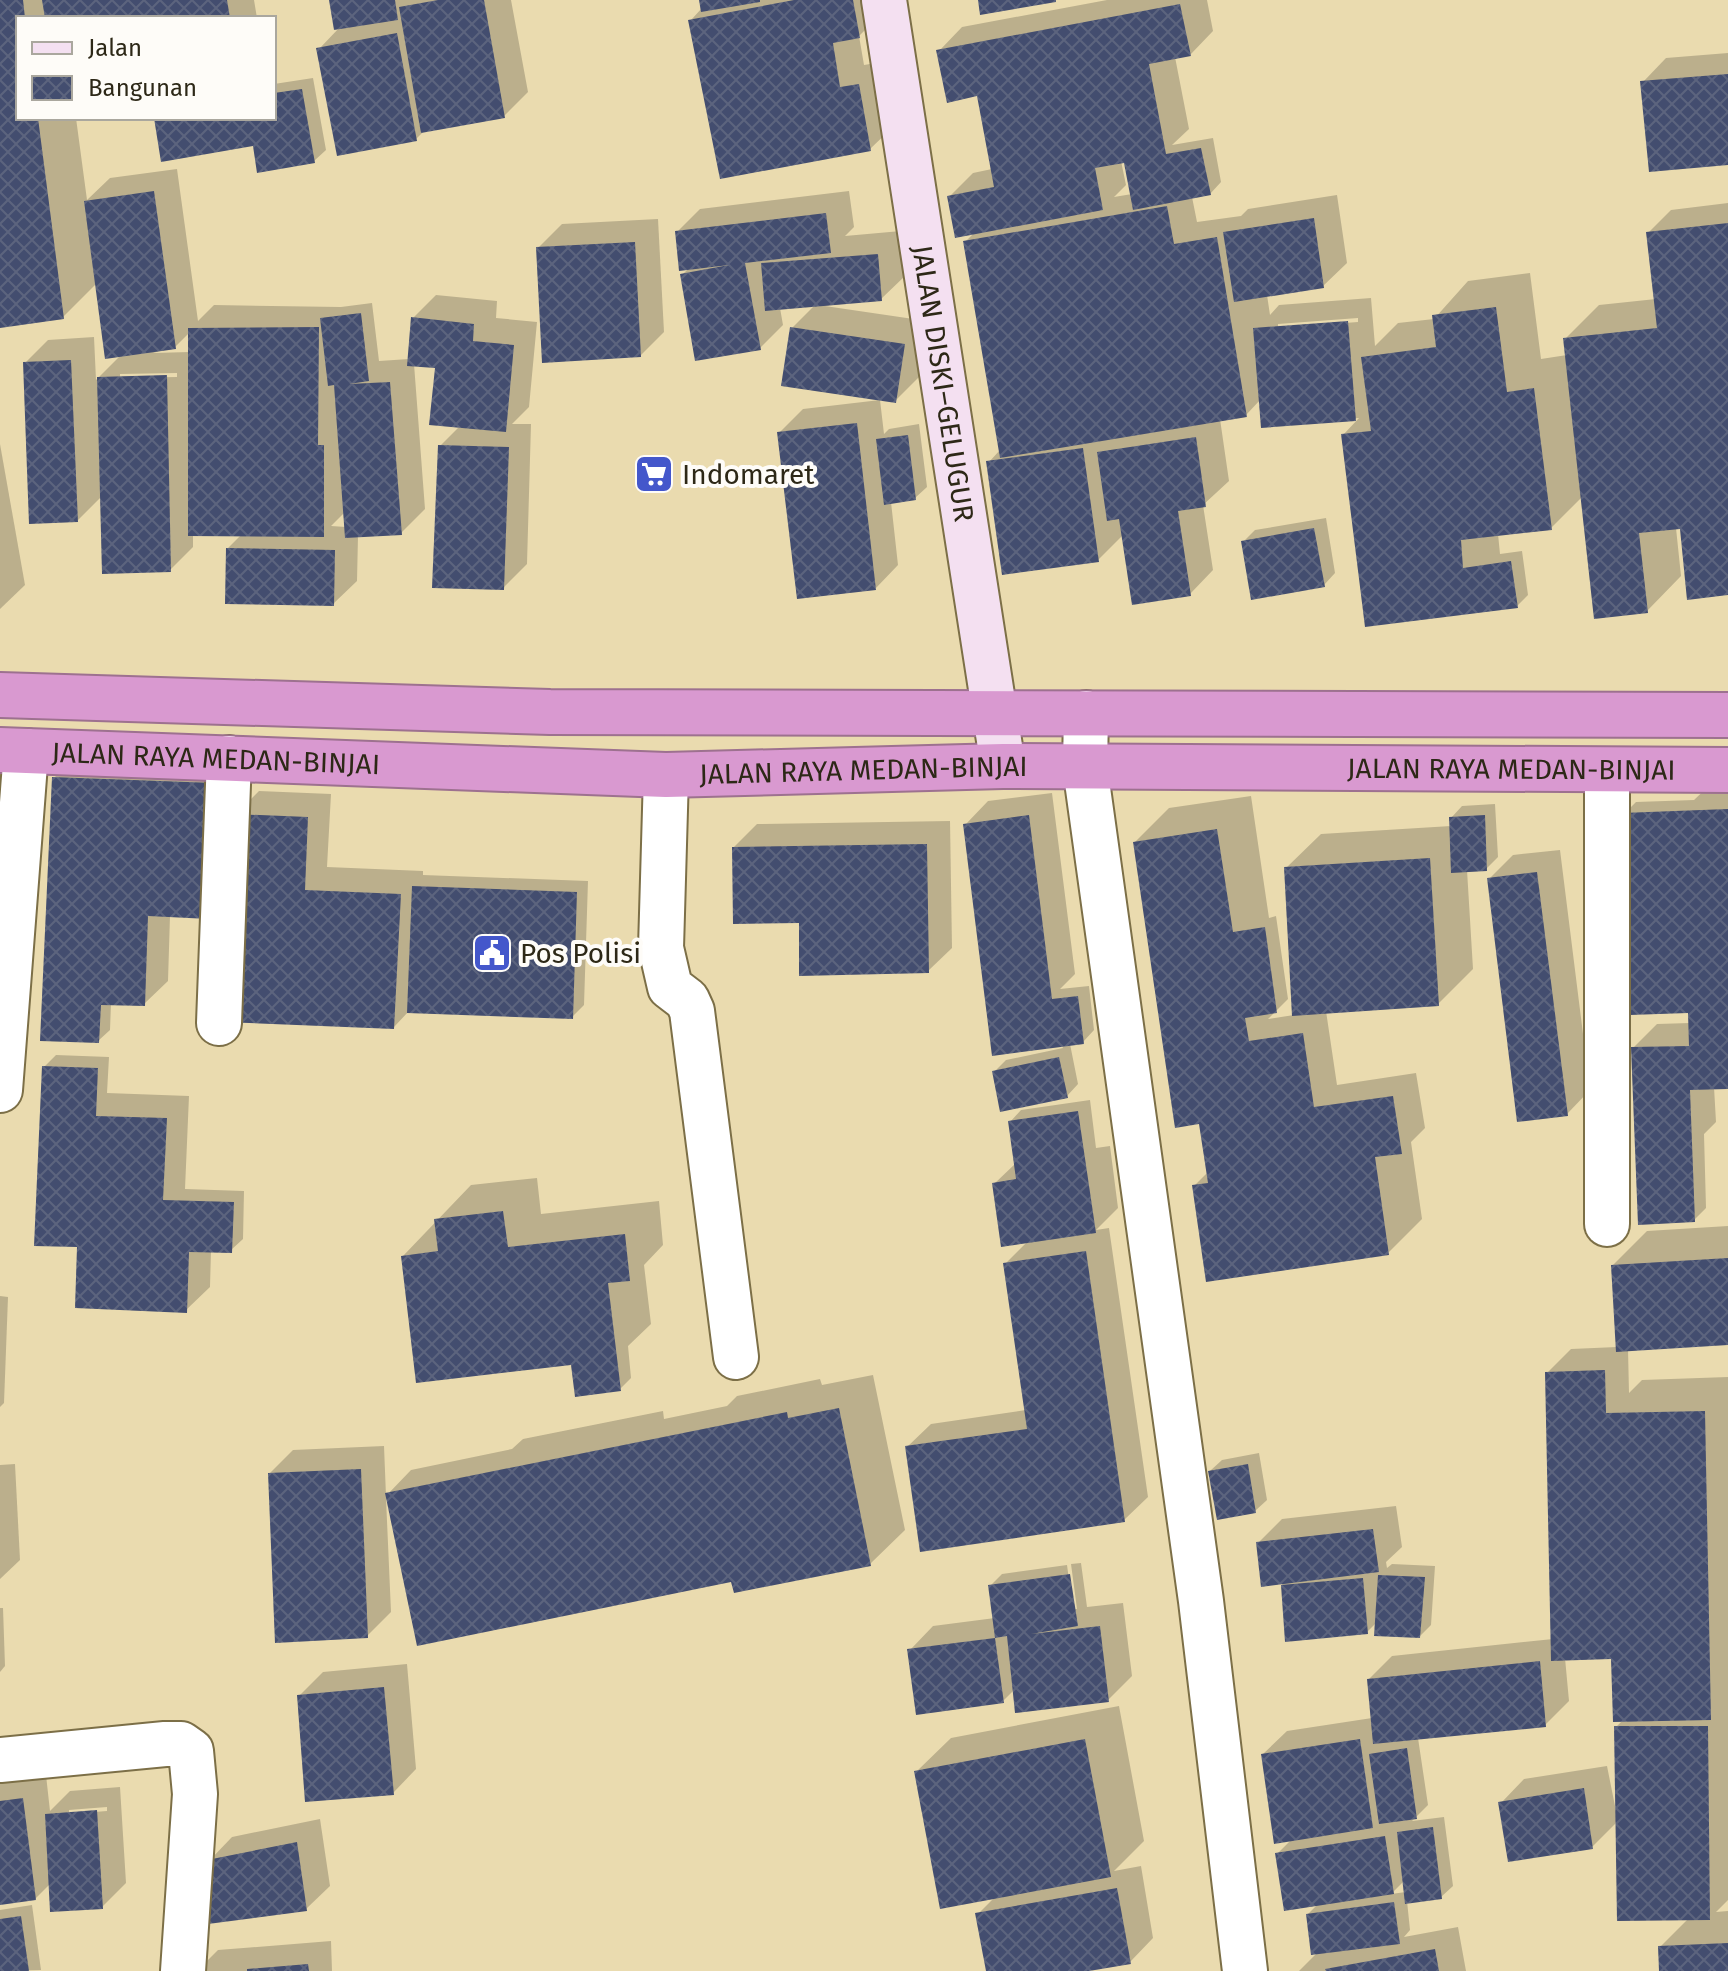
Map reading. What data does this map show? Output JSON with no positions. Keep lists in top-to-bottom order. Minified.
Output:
{"streets":{"highway":["JALAN RAYA MEDAN-BINJAI"],"main road":["JALAN DISKI–GELUGUR"]},"crossings":[["JALAN DISKI–GELUGUR","JALAN RAYA MEDAN-BINJAI"]],"places":{"supermarket":["Indomaret"],"public building":["Pos Polisi"]},"legend":["Jalan","Bangunan"]}
